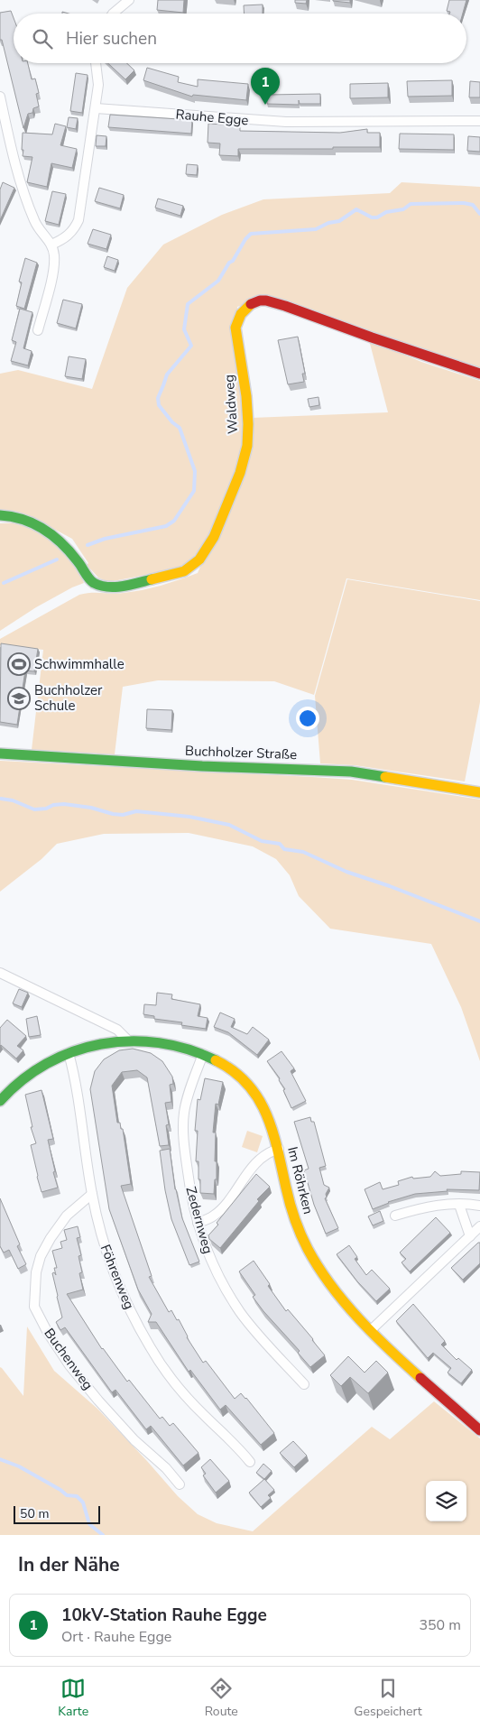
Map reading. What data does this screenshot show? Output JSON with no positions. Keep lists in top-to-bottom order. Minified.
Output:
{"streets":{"street":["Rauhe Egge","Waldweg","Buchholzer Straße","Im Röhrken","Zedernweg","Föhrenweg","Buchenweg"]},"crossings":[["Im Röhrken","Zedernweg"],["Im Röhrken","Föhrenweg"],["Föhrenweg","Buchenweg"]],"places":{"sports":["Schwimmhalle"],"school or university":["Buchholzer Schule"]},"scale_bar":"50 m","page":{"search":"Hier suchen","pins":"1","scale":"50 m","heading":"In der Nähe","list":[{"mark":"1","name":"10kV-Station Rauhe Egge","note":"Ort · Rauhe Egge","value":"350 m"}],"nav":["Karte","Route","Gespeichert"]}}
